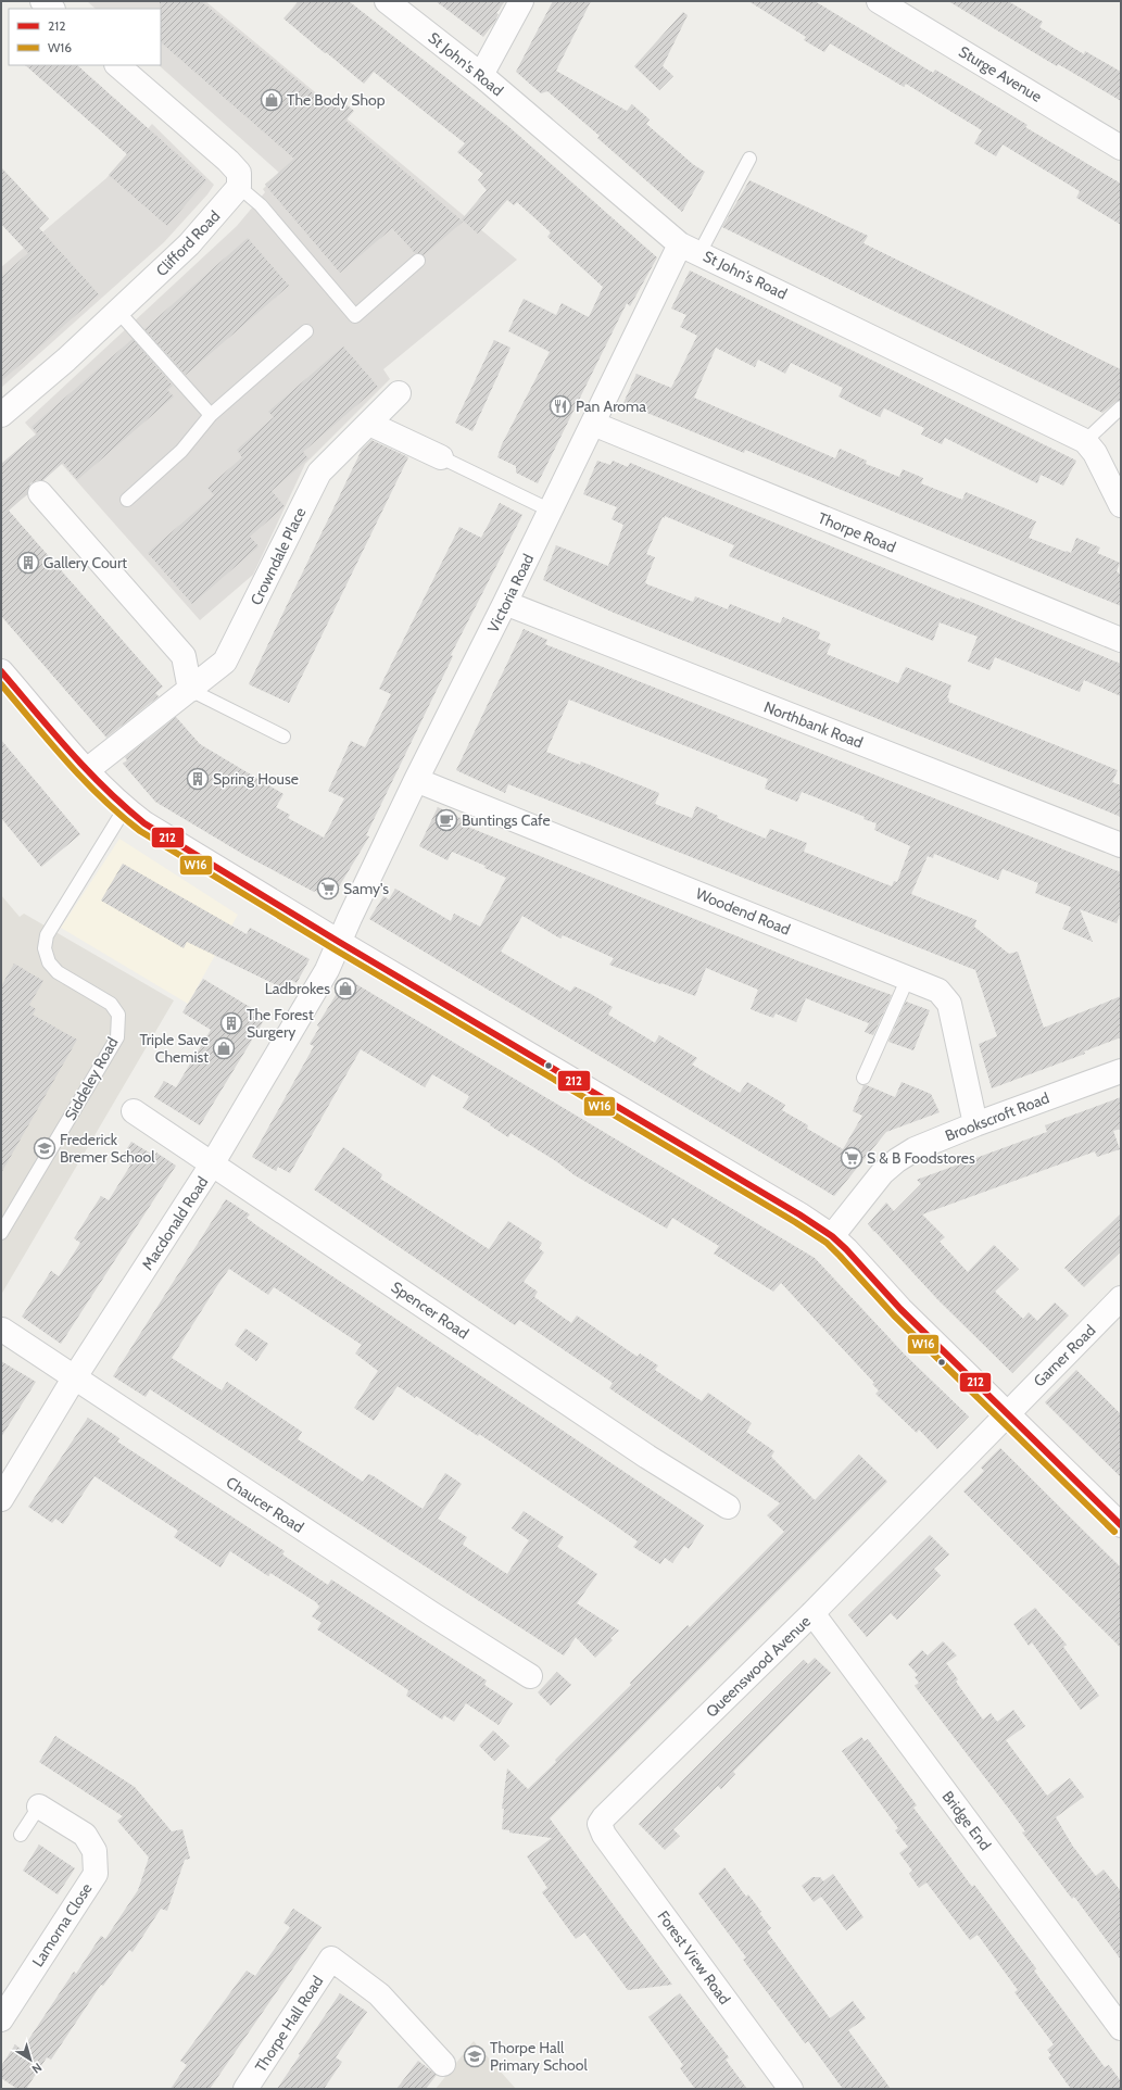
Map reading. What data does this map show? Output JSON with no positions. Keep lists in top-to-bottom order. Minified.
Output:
{"streets":{"street":["St John's Road","Sturge Avenue","Clifford Road","Thorpe Road","Crowndale Place","Victoria Road","Northbank Road","Woodend Road","Brookscroft Road","Macdonald Road","Spencer Road","Garner Road","Chaucer Road","Queenswood Avenue","Bridge End","Lamorna Close","Forest View Road","Thorpe Hall Road"],"lane":["Siddeley Road"]},"crossings":[["St John's Road","Victoria Road"],["Thorpe Road","Victoria Road"],["Victoria Road","Northbank Road"],["Victoria Road","Woodend Road"],["Victoria Road","Macdonald Road"],["Woodend Road","Brookscroft Road"],["Macdonald Road","Spencer Road"],["Macdonald Road","Chaucer Road"],["Garner Road","Queenswood Avenue"],["Queenswood Avenue","Bridge End"],["Queenswood Avenue","Forest View Road"]],"places":{"shop":["The Body Shop","Ladbrokes","Triple Save Chemist"],"restaurant":["Pan Aroma"],"building":["Gallery Court","Spring House","The Forest Surgery"],"cafe":["Buntings Cafe"],"supermarket":["Samy's","S & B Foodstores"],"school or university":["Frederick Bremer School","Thorpe Hall Primary School"]},"lines":["transit line 212","transit line W16"],"legend":["212","W16"],"north":"bottom right"}
